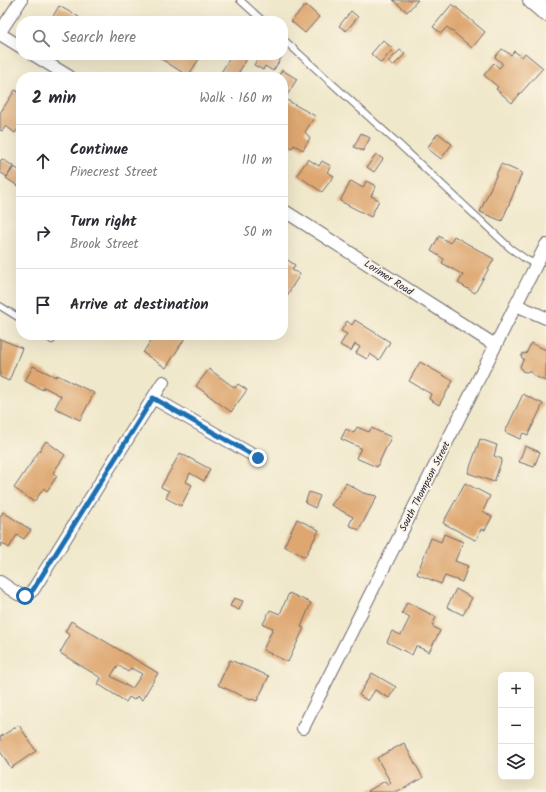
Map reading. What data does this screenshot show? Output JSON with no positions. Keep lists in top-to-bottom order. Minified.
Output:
{"streets":{"street":["Lorimer Road","South Thompson Street"]},"crossings":[["Lorimer Road","South Thompson Street"]],"page":{"search":"Search here","heading":["2 min","Walk · 160 m"],"list":[["Continue","Pinecrest Street","110 m"],["Turn right","Brook Street","50 m"],"Arrive at destination"],"map_buttons":["+","−"]}}
